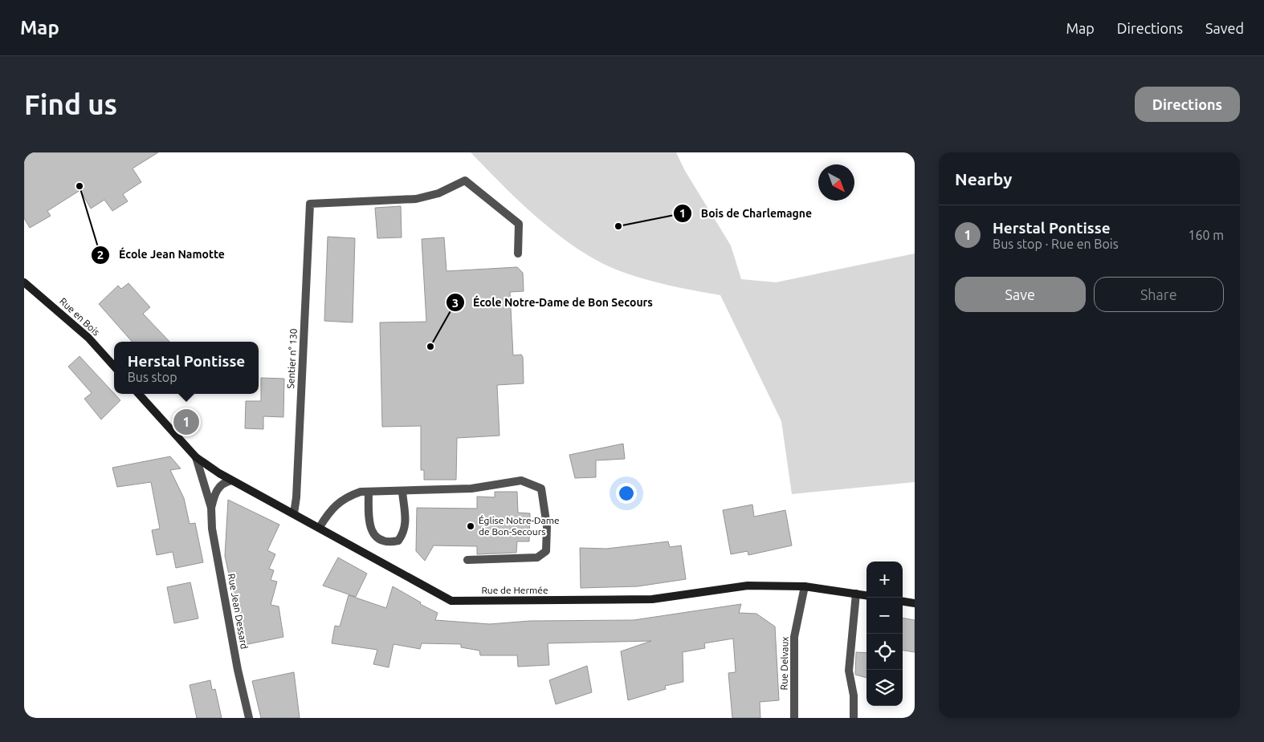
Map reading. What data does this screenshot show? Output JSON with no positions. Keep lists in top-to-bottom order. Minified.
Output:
{"streets":{"street":["Rue en Bois","Sentier n° 130","Rue de Hermée","Rue Jean Dessard","Rue Delvaux"]},"crossings":[["Sentier n° 130","Rue de Hermée"],["Rue de Hermée","Rue Jean Dessard"],["Rue de Hermée","Rue Delvaux"]],"places":["École Jean Namotte","Bois de Charlemagne","École Notre-Dame de Bon Secours","Église Notre-Dame de Bon-Secours"],"north":"bottom right","page":{"header":"Map","nav":["Map","Directions","Saved"],"buttons":["Directions",["Save","Share"]],"title":"Find us","heading":"Nearby","list":[{"mark":"1","name":"Herstal Pontisse","note":"Bus stop · Rue en Bois","value":"160 m"}],"popup":["Herstal Pontisse","Bus stop"],"pins":"1","map_buttons":["+","−"]}}
